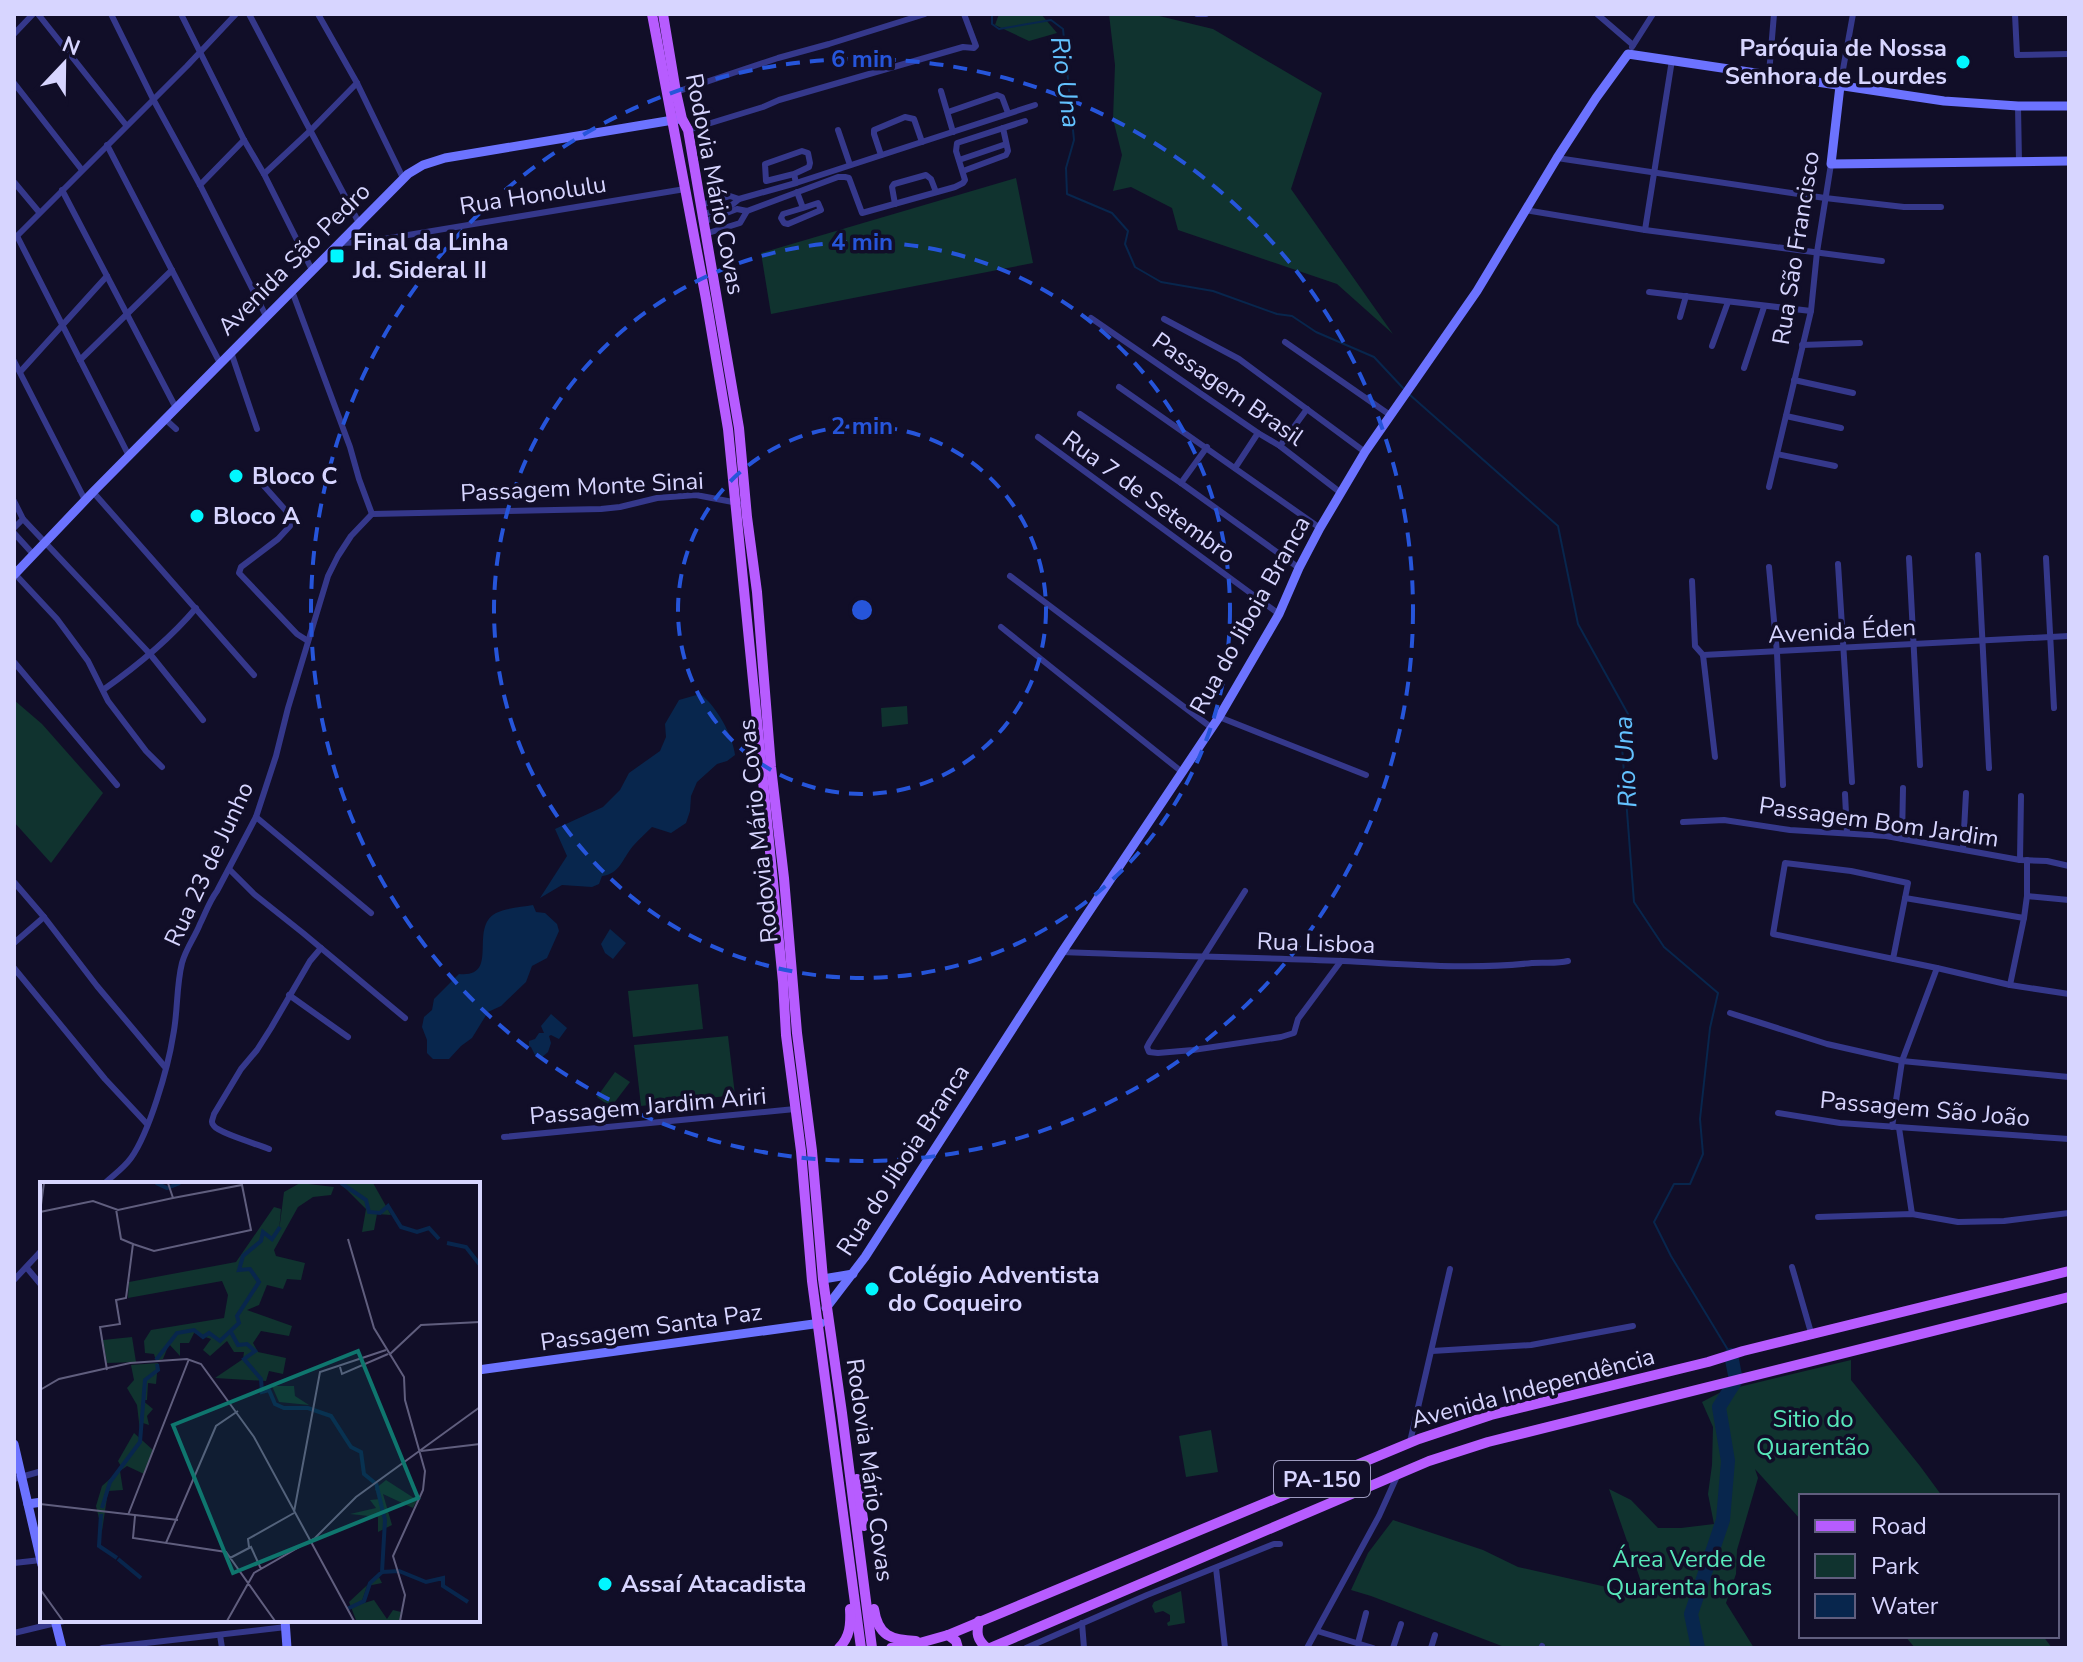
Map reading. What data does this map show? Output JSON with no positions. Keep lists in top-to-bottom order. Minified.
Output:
{"streets":{"main road":["Rodovia Mário Covas","Rua São Francisco","Avenida São Pedro","Rua do Jiboia Branca","Passagem Santa Paz","Avenida Independência","PA-150"],"street":["Rua Honolulu","Passagem Brasil","Passagem Monte Sinai","Rua 7 de Setembro","Avenida Éden","Passagem Bom Jardim","Rua 23 de Junho","Rua Lisboa","Passagem Jardim Ariri","Passagem São João"]},"crossings":[["Rodovia Mário Covas","Rua Honolulu"],["Rodovia Mário Covas","Avenida São Pedro"],["Rodovia Mário Covas","Passagem Monte Sinai"],["Rodovia Mário Covas","Rua do Jiboia Branca"],["Rodovia Mário Covas","Passagem Jardim Ariri"],["Rodovia Mário Covas","Passagem Santa Paz"],["Rua Honolulu","Avenida São Pedro"],["Passagem Brasil","Rua do Jiboia Branca"],["Passagem Monte Sinai","Rua 23 de Junho"],["Rua 7 de Setembro","Rua do Jiboia Branca"],["Rua do Jiboia Branca","Rua Lisboa"]],"water":["Rio Una"],"parks":["Sitio do Quarentão","Área Verde de Quarenta horas"],"places":{"other":["Paróquia de Nossa Senhora de Lourdes","Bloco C","Bloco A","Colégio Adventista do Coqueiro","Assaí Atacadista"],"transit":["Final da Linha Jd. Sideral II"]},"legend":["Road","Park","Water"],"north":"top","rings":["6 min","4 min","2 min"]}
